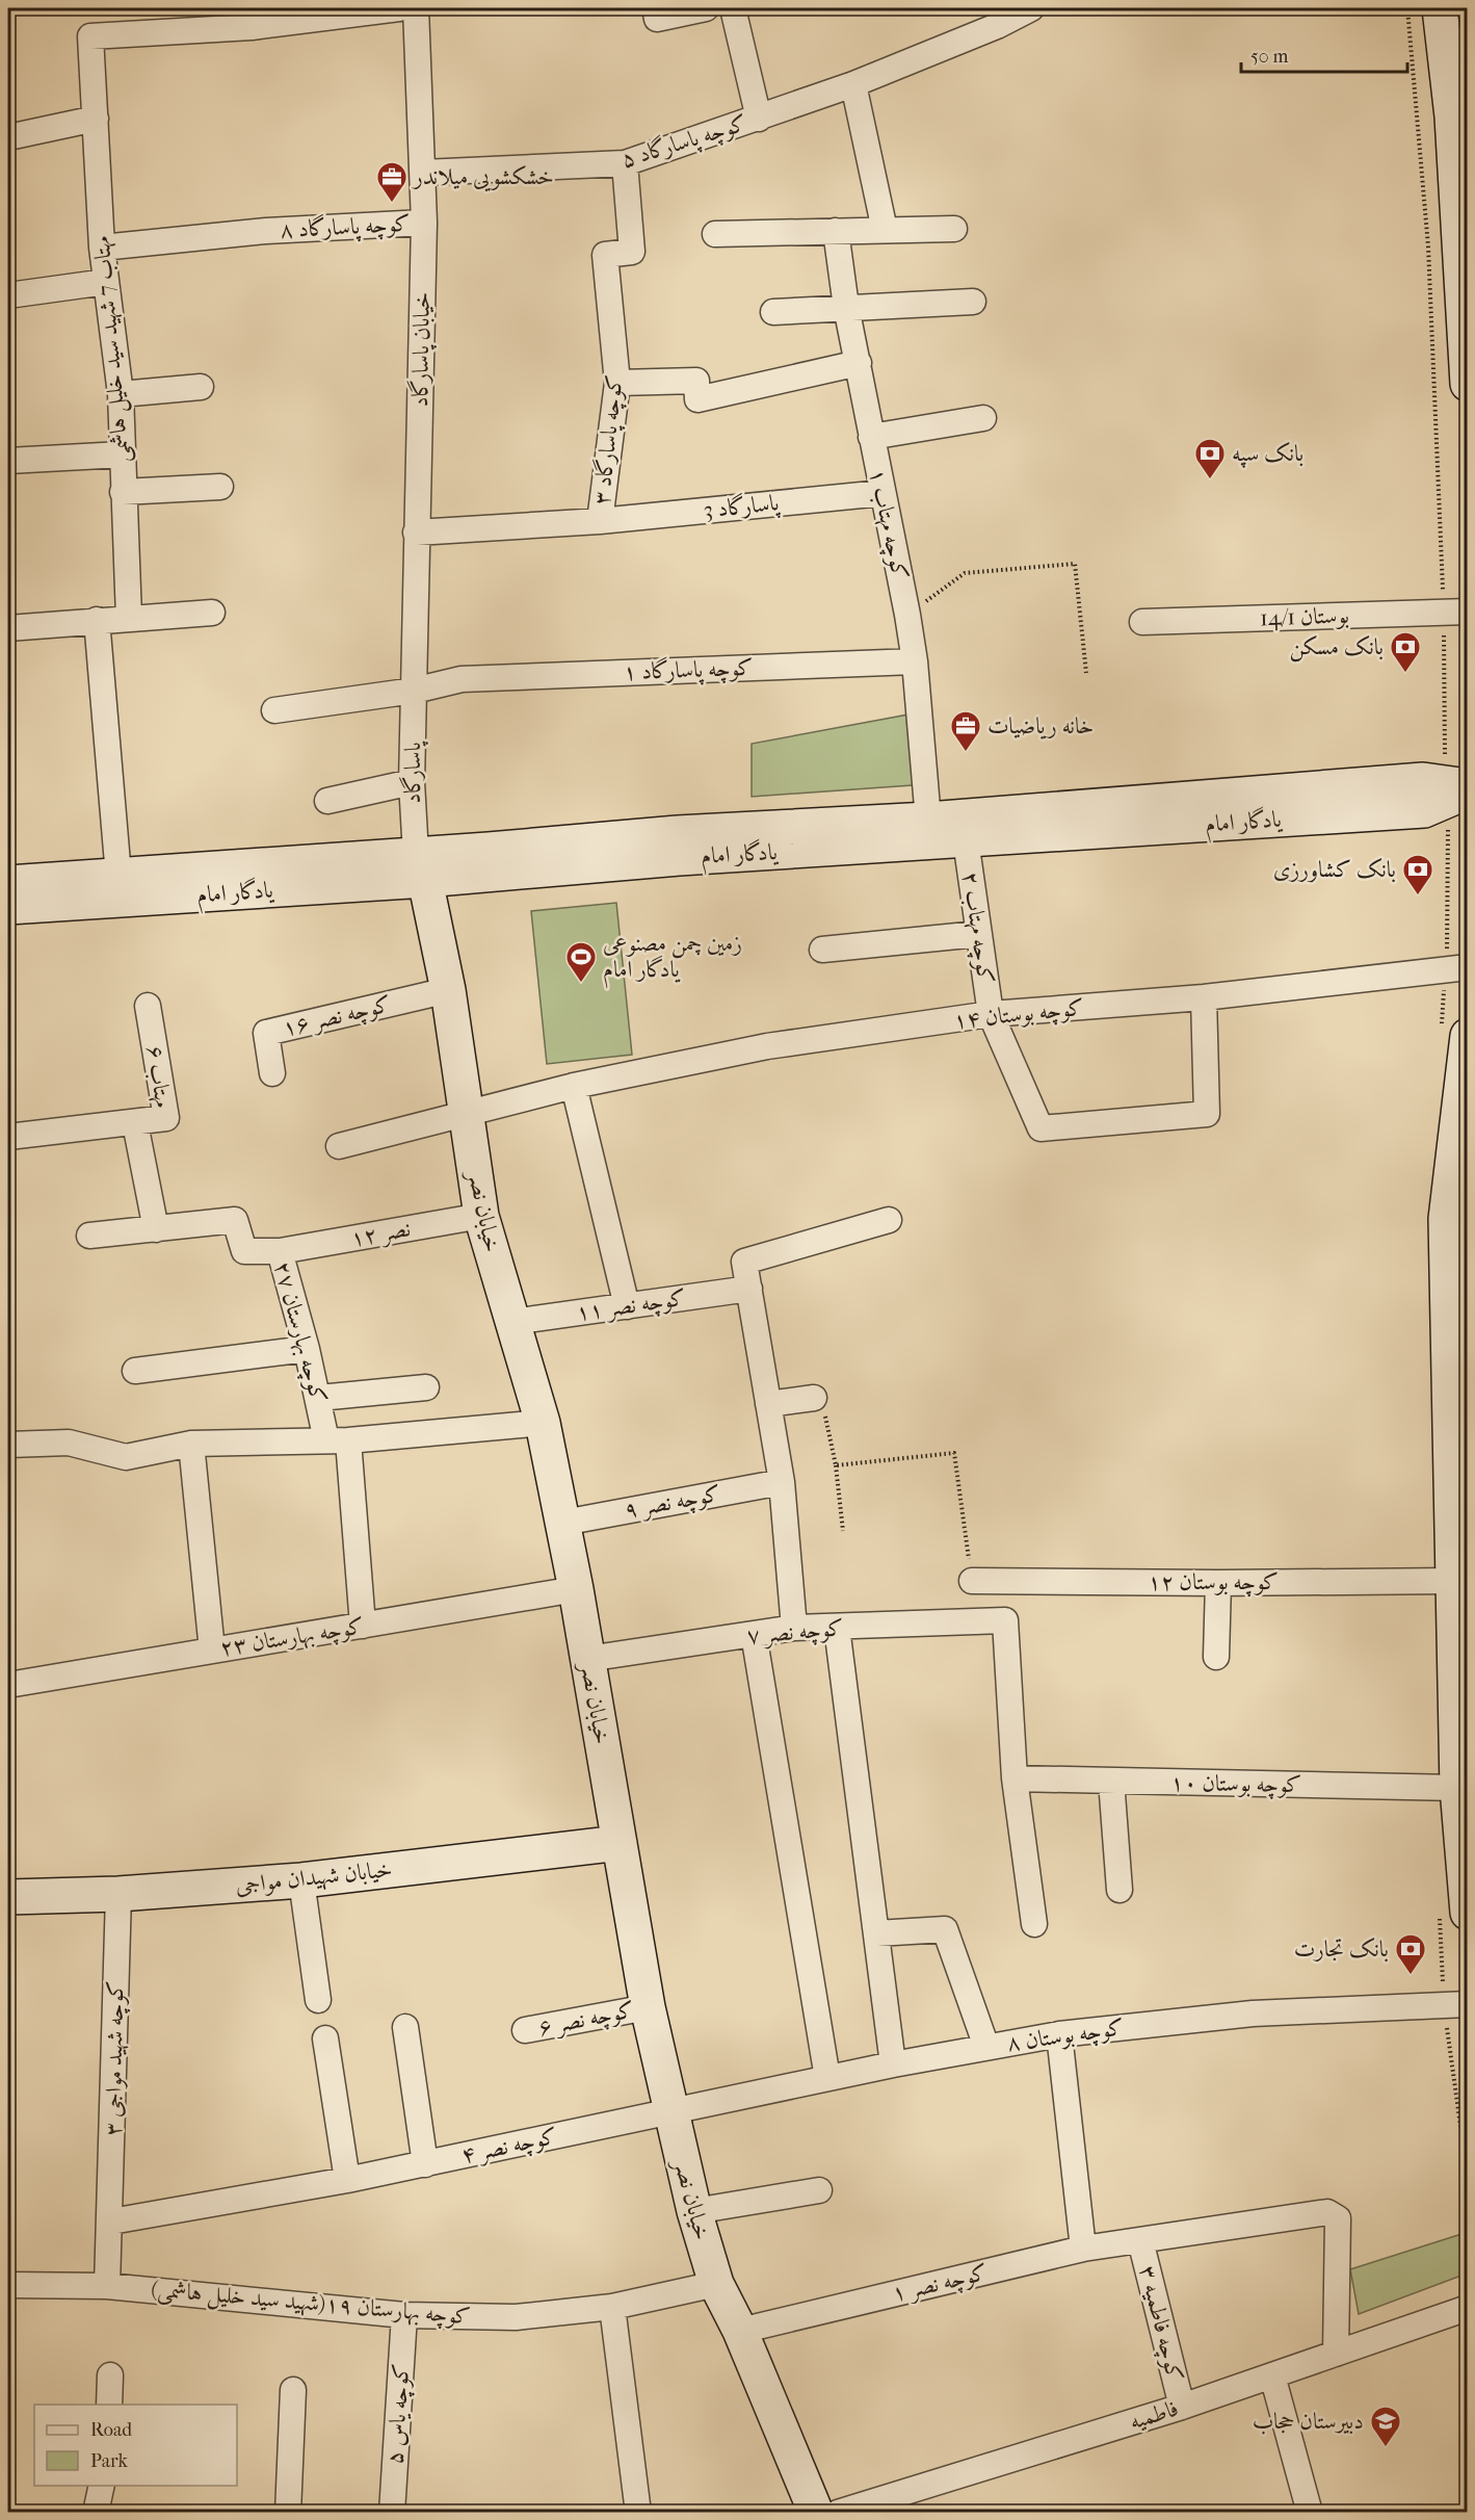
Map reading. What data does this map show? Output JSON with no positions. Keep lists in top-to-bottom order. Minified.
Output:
{"streets":{"street":["کوچه پاسارگاد ۵","کوچه پاسارگاد ۸","مهتاب 7 شهید سید خلیل هاشمی","خیابان پاسارگاد","کوچه پاسارگاد ۳","پاسارگاد 3","کوچه مهتاب ۱","بوستان 14/1","کوچه پاسارگاد ۱","پاسارگاد","یادگار امام","کوچه مهتاب ۲","کوچه بوستان ۱۴","کوچه نصر ۱۶","مهتاب ۶","خیابان نصر","نصر ۱۲","کوچه نصر ۱۱","کوچه بهارستان ۲۷","کوچه نصر ۹","کوچه بوستان ۱۲","کوچه نصر ۷","کوچه بهارستان ۲۳","کوچه بوستان ۱۰","خیابان شهیدان مواجی","کوچه نصر ۶","کوچه بوستان ۸","کوچه شهید مواجی ۳","کوچه نصر ۴","کوچه نصر ۱","کوچه بهارستان ۱۹(شهید سید خلیل هاشمی)","کوچه فاطمیه ۳","کوچه یاس ۵","فاطمیه"]},"crossings":[["کوچه پاسارگاد ۵","خیابان پاسارگاد"],["کوچه پاسارگاد ۵","کوچه پاسارگاد ۳"],["کوچه پاسارگاد ۸","مهتاب 7 شهید سید خلیل هاشمی"],["کوچه پاسارگاد ۸","خیابان پاسارگاد"],["خیابان پاسارگاد","کوچه پاسارگاد ۳"],["خیابان پاسارگاد","کوچه پاسارگاد ۱"],["خیابان پاسارگاد","پاسارگاد"],["کوچه پاسارگاد ۳","پاسارگاد 3"],["پاسارگاد 3","کوچه مهتاب ۱"],["کوچه مهتاب ۱","کوچه پاسارگاد ۱"],["کوچه مهتاب ۱","یادگار امام"],["کوچه پاسارگاد ۱","پاسارگاد"],["پاسارگاد","یادگار امام"],["پاسارگاد","خیابان نصر"],["یادگار امام","کوچه مهتاب ۲"],["یادگار امام","خیابان نصر"],["کوچه مهتاب ۲","کوچه بوستان ۱۴"],["کوچه بوستان ۱۴","خیابان نصر"],["کوچه نصر ۱۶","خیابان نصر"],["مهتاب ۶","کوچه بهارستان ۲۷"],["خیابان نصر","نصر ۱۲"],["خیابان نصر","کوچه نصر ۱۱"],["خیابان نصر","کوچه نصر ۹"],["خیابان نصر","کوچه نصر ۷"],["خیابان نصر","کوچه بهارستان ۲۳"],["خیابان نصر","خیابان شهیدان مواجی"],["خیابان نصر","کوچه نصر ۶"],["خیابان نصر","کوچه بوستان ۸"],["خیابان نصر","کوچه نصر ۴"],["خیابان نصر","کوچه نصر ۱"],["خیابان نصر","کوچه بهارستان ۱۹(شهید سید خلیل هاشمی)"],["نصر ۱۲","کوچه بهارستان ۲۷"],["کوچه بهارستان ۲۷","کوچه بهارستان ۲۳"],["کوچه نصر ۷","کوچه بوستان ۱۰"],["خیابان شهیدان مواجی","کوچه شهید مواجی ۳"],["کوچه بوستان ۸","کوچه نصر ۴"],["کوچه شهید مواجی ۳","کوچه نصر ۴"],["کوچه شهید مواجی ۳","کوچه بهارستان ۱۹(شهید سید خلیل هاشمی)"],["کوچه نصر ۱","کوچه فاطمیه ۳"],["کوچه نصر ۱","فاطمیه"],["کوچه بهارستان ۱۹(شهید سید خلیل هاشمی)","کوچه یاس ۵"],["کوچه فاطمیه ۳","فاطمیه"]],"places":{"office":["خشکشویی میلاندر","خانه ریاضیات"],"bank":["بانک سپه","بانک مسکن","بانک کشاورزی","بانک تجارت"],"sports":["زمین چمن مصنوعی یادگار امام"],"school or university":["دبیرستان حجاب"]},"legend":["Road","Park"],"scale_bar":"50 m"}
